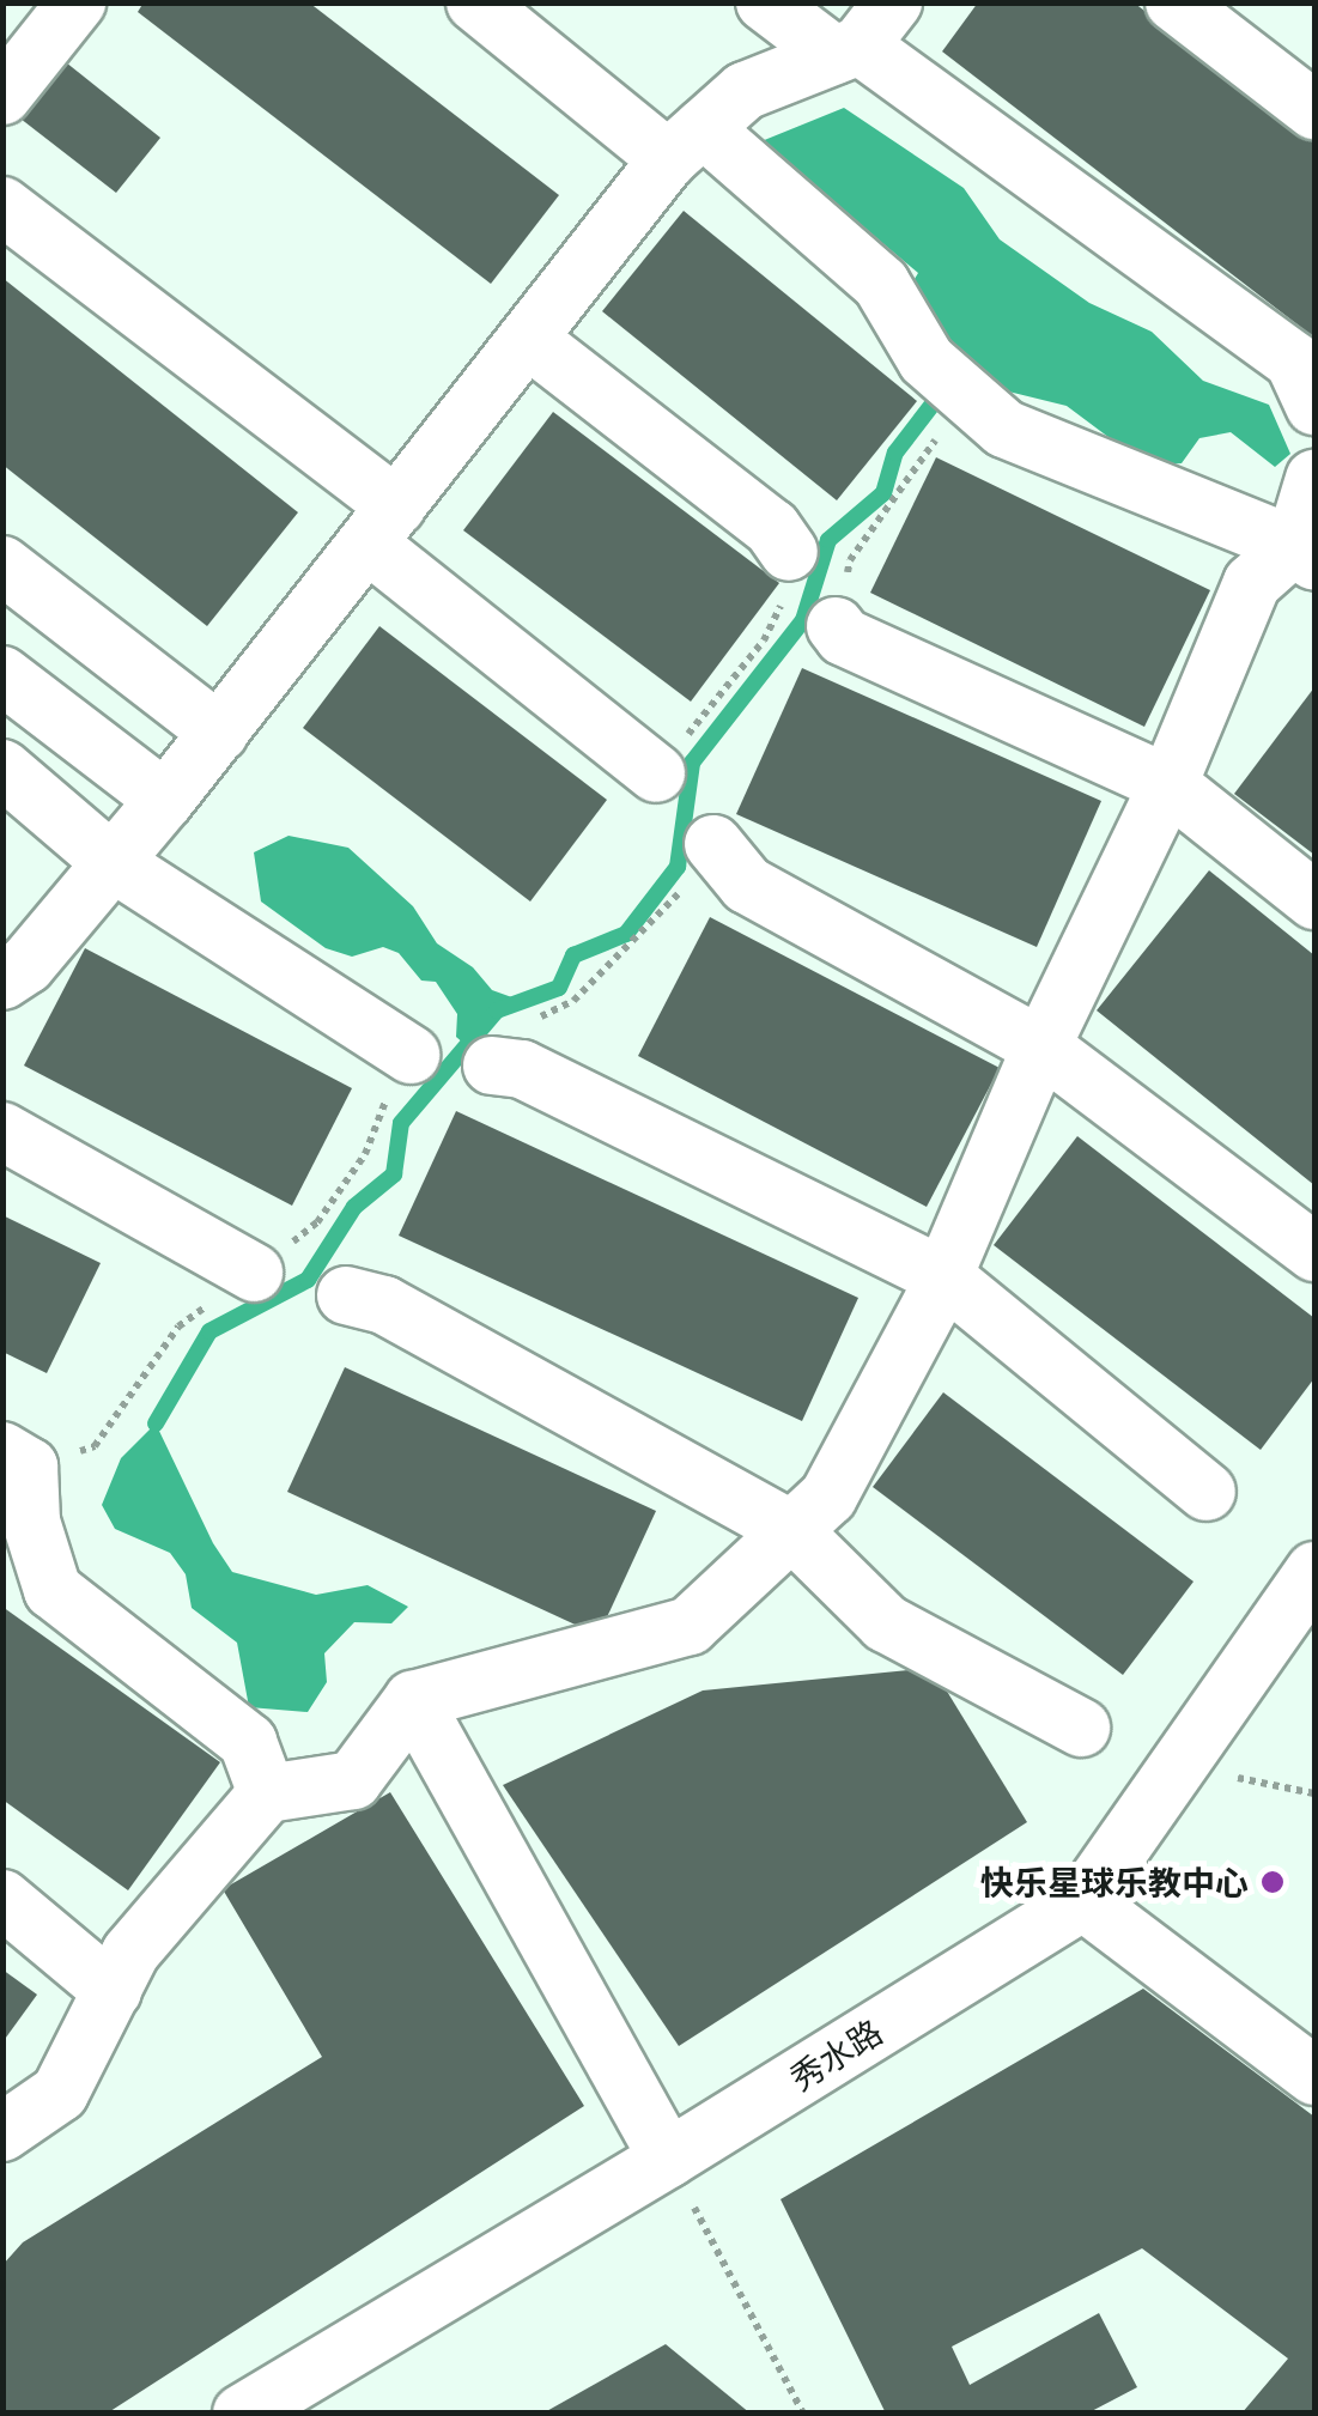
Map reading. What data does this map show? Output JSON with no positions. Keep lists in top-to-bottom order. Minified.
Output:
{"streets":{"street":["秀水路"]},"places":["快乐星球乐教中心"]}
